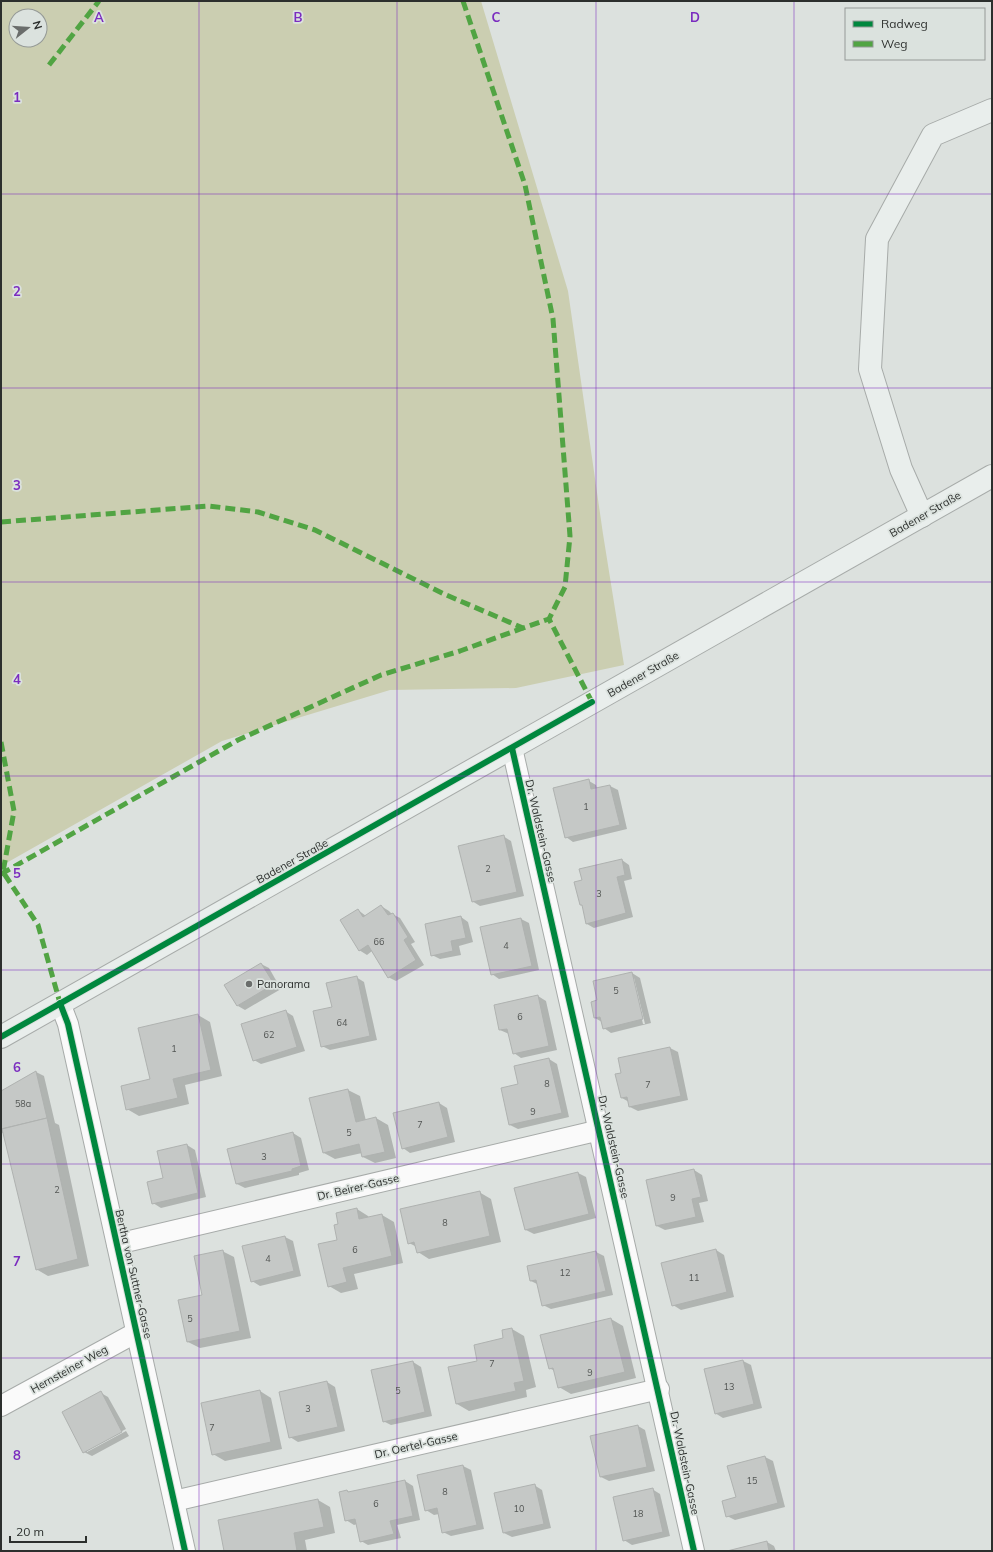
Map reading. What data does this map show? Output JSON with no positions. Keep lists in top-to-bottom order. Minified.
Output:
{"streets":{"street":["Badener Straße","Dr. Waldstein-Gasse","Dr. Beirer-Gasse","Bertha von Suttner-Gasse","Hernsteiner Weg","Dr. Oertel-Gasse"]},"crossings":[["Badener Straße","Dr. Waldstein-Gasse"],["Badener Straße","Bertha von Suttner-Gasse"],["Dr. Waldstein-Gasse","Dr. Beirer-Gasse"],["Dr. Waldstein-Gasse","Dr. Oertel-Gasse"],["Dr. Beirer-Gasse","Bertha von Suttner-Gasse"],["Bertha von Suttner-Gasse","Hernsteiner Weg"],["Bertha von Suttner-Gasse","Dr. Oertel-Gasse"]],"places":["Panorama"],"house_numbers":["1","2","3","66","4","5","6","64","62","1","8","7","58a","9","7","5","3","2","9","8","6","4","12","11","5","7","9","13","5","3","7","15","8","6","10","18"],"legend":["Radweg","Weg"],"scale_bar":"20 m","north":"right","grid":{"columns":["A","B","C","D"],"rows":["1","2","3","4","5","6","7","8"]}}
